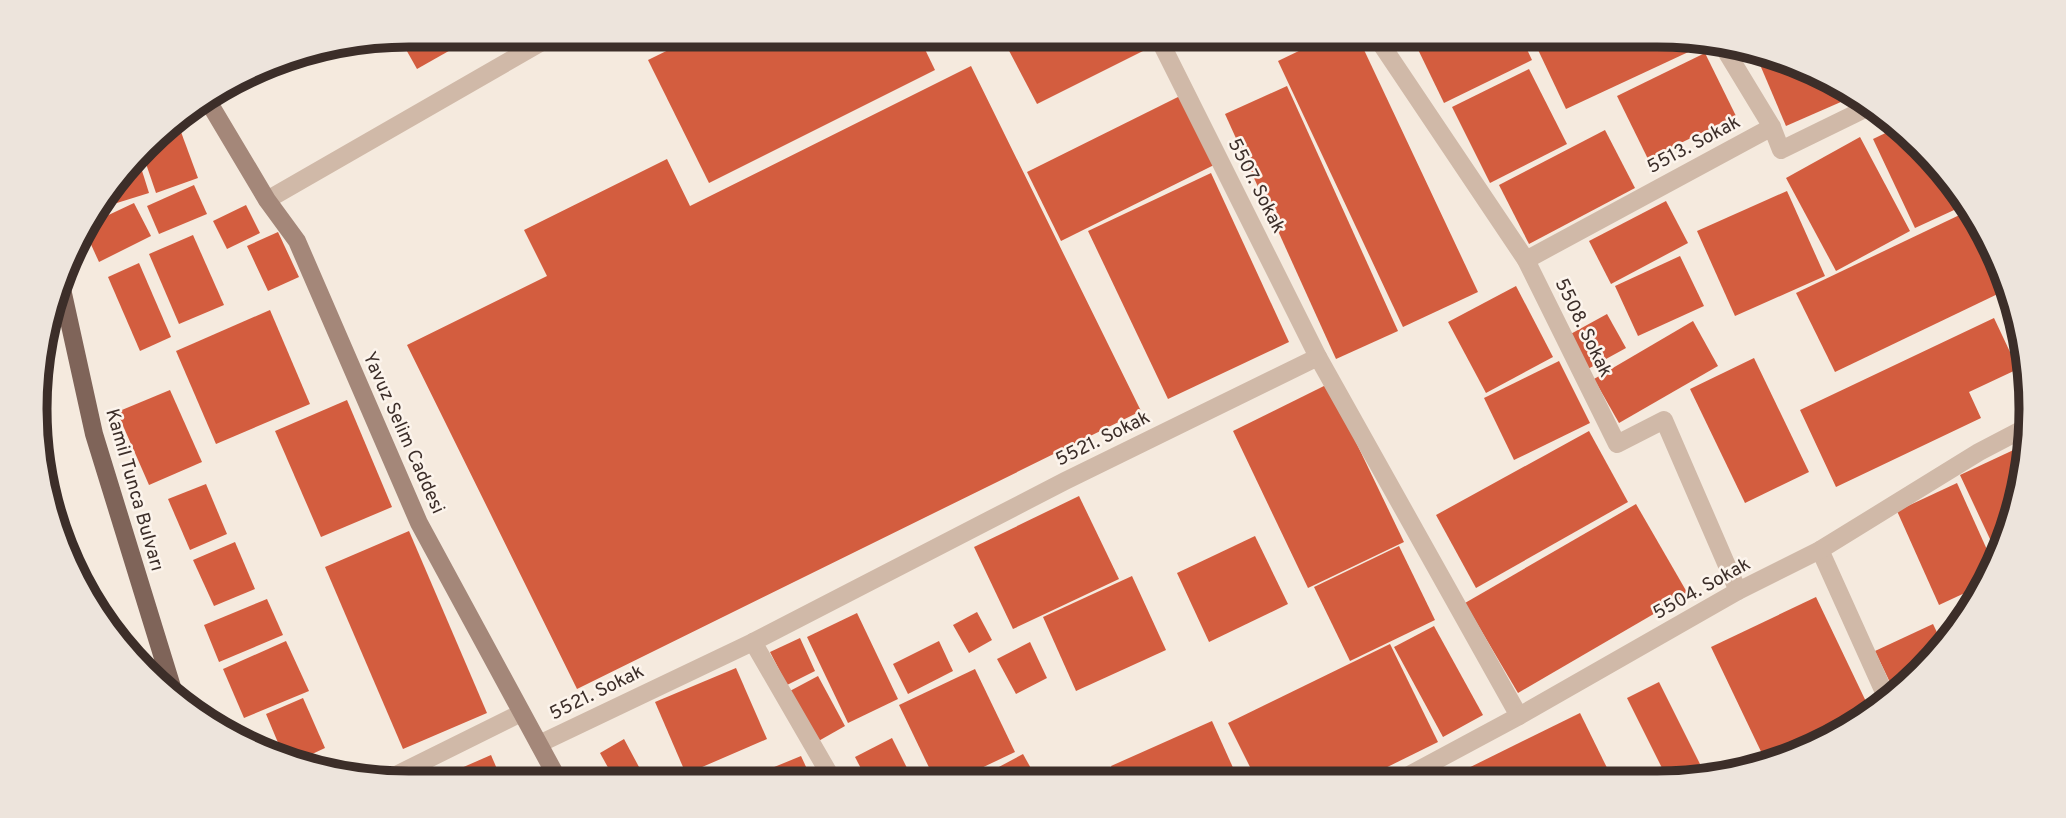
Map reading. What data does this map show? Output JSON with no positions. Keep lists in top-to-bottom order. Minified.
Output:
{"streets":{"main road":["Kamil Tunca Bulvarı"],"street":["5513. Sokak","5507. Sokak","5508. Sokak","Yavuz Selim Caddesi","5521. Sokak","5504. Sokak"]},"crossings":[["5513. Sokak","5508. Sokak"],["5507. Sokak","5521. Sokak"],["5508. Sokak","5504. Sokak"],["Yavuz Selim Caddesi","5521. Sokak"]]}
